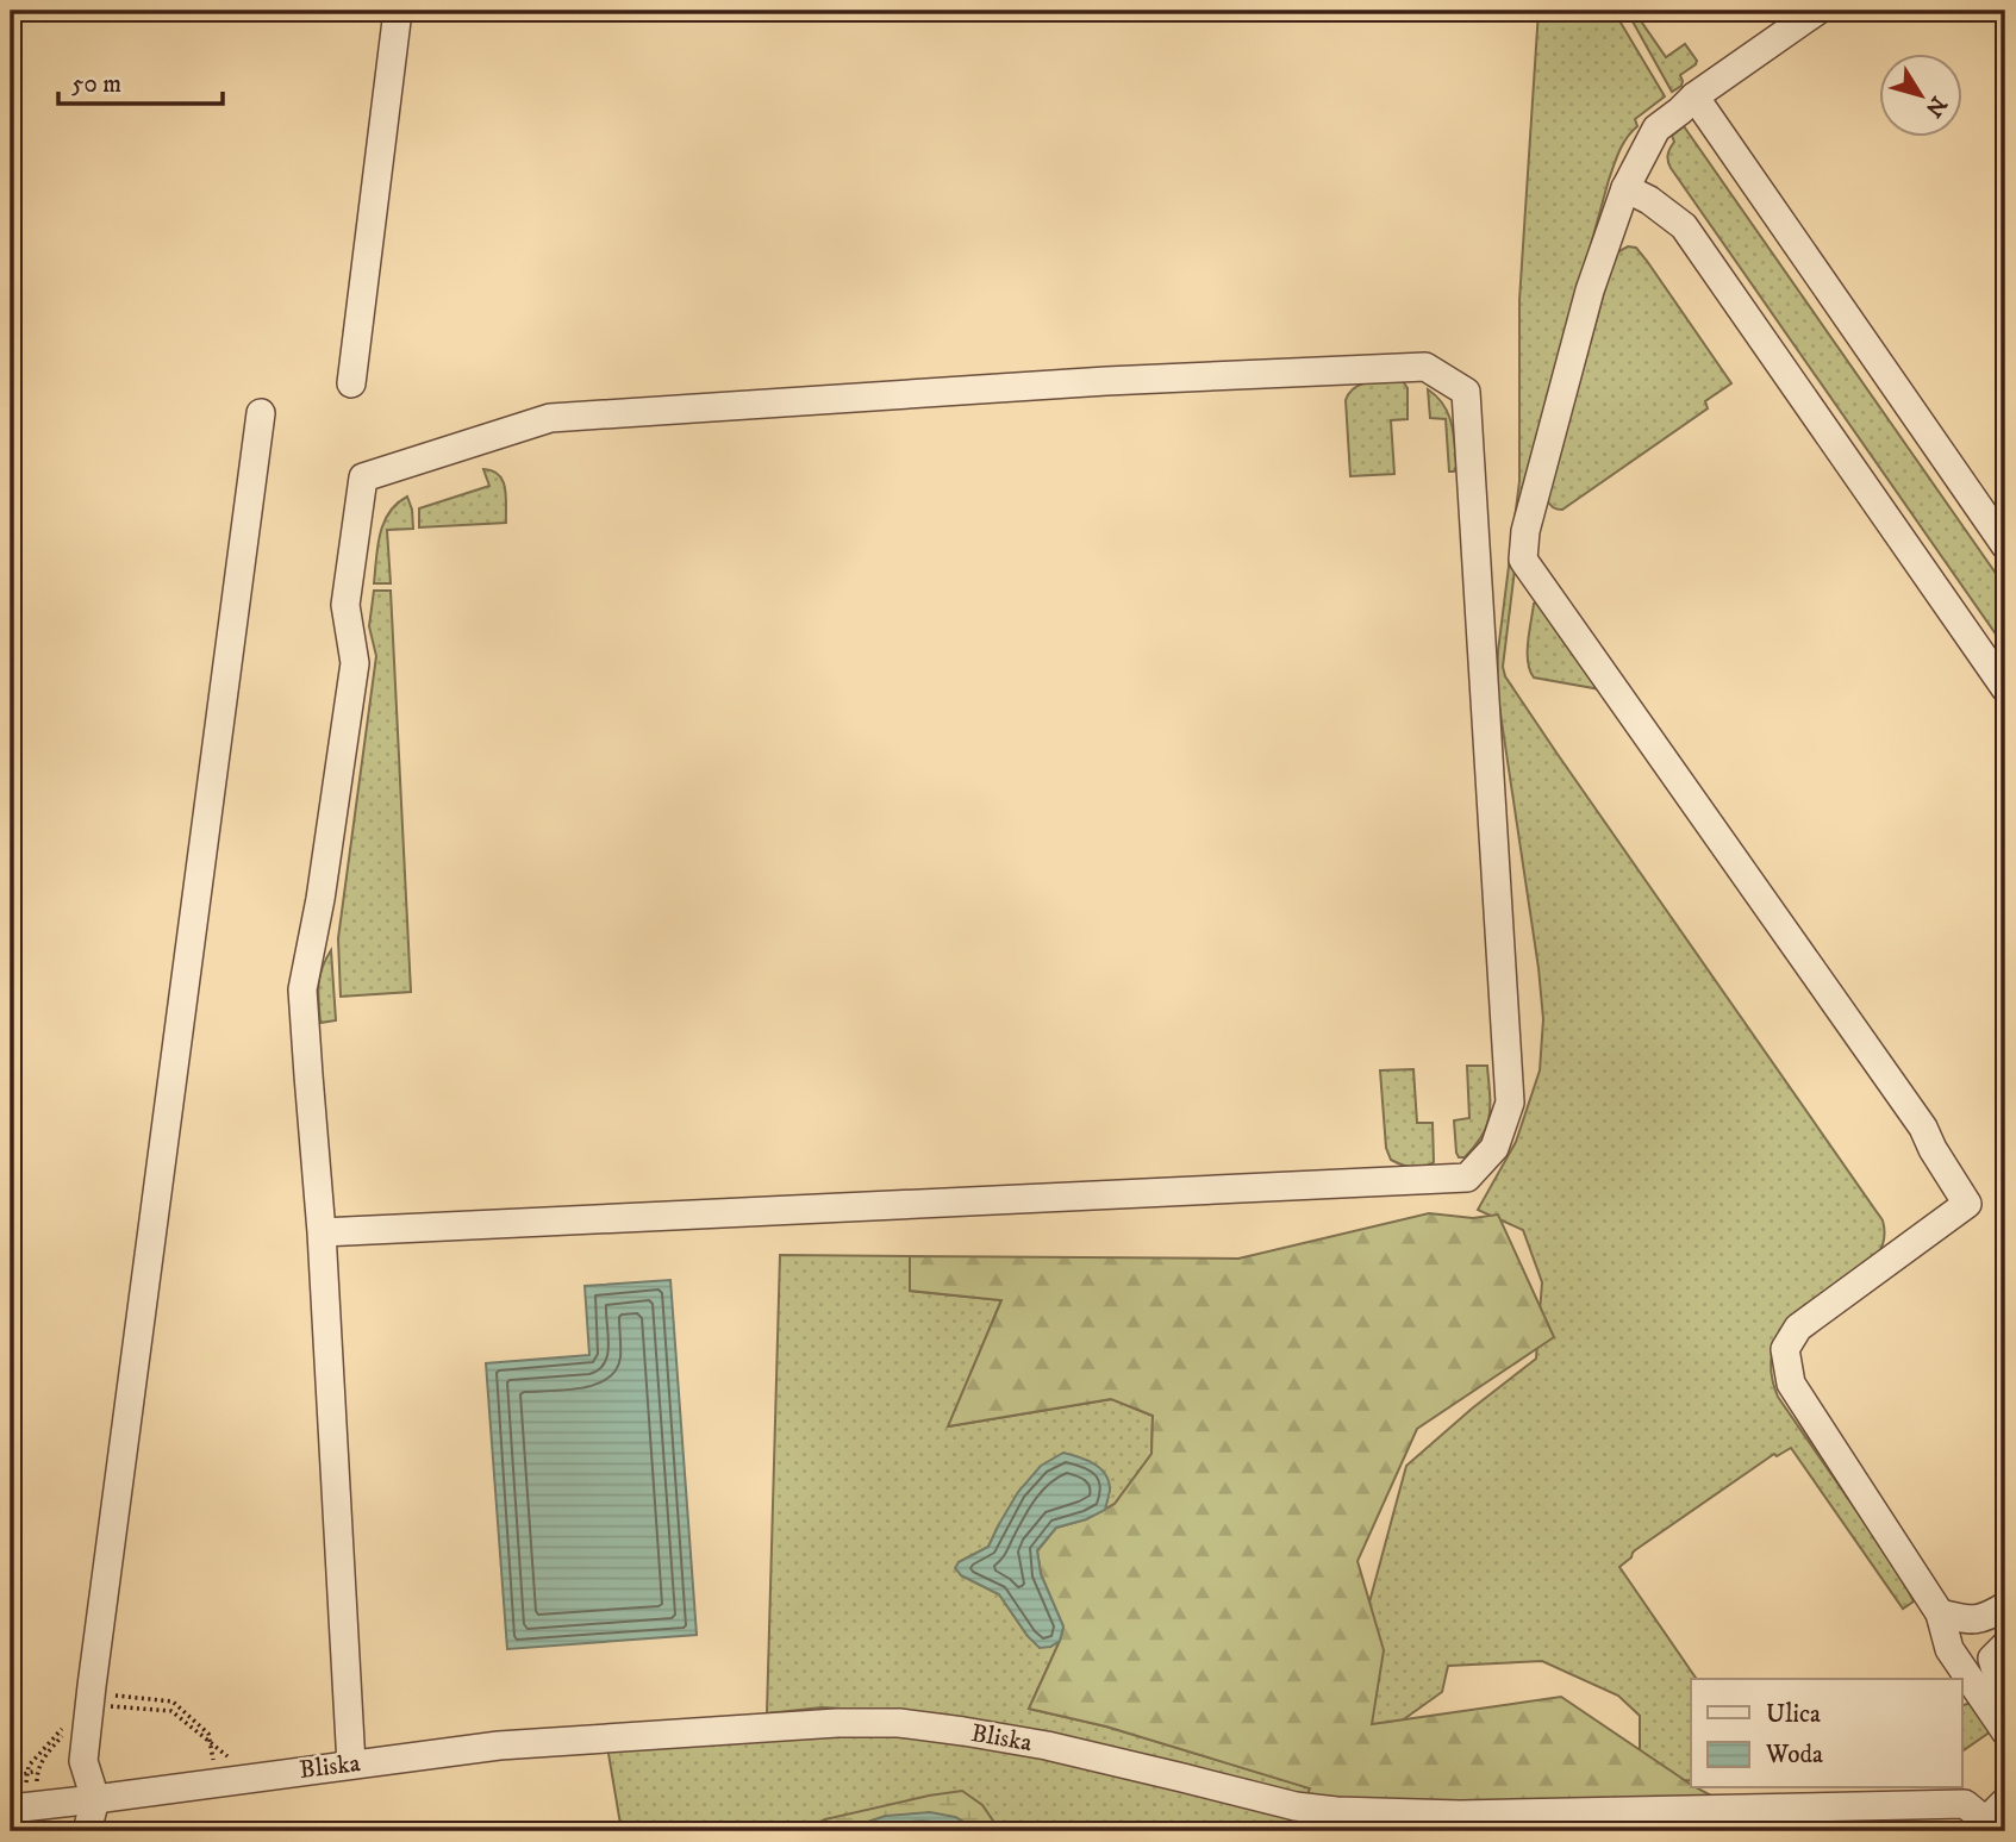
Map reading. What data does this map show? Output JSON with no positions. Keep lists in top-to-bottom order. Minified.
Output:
{"streets":{"street":["Bliska"]},"legend":["Ulica","Woda"],"scale_bar":"50 m","north":"bottom right"}
